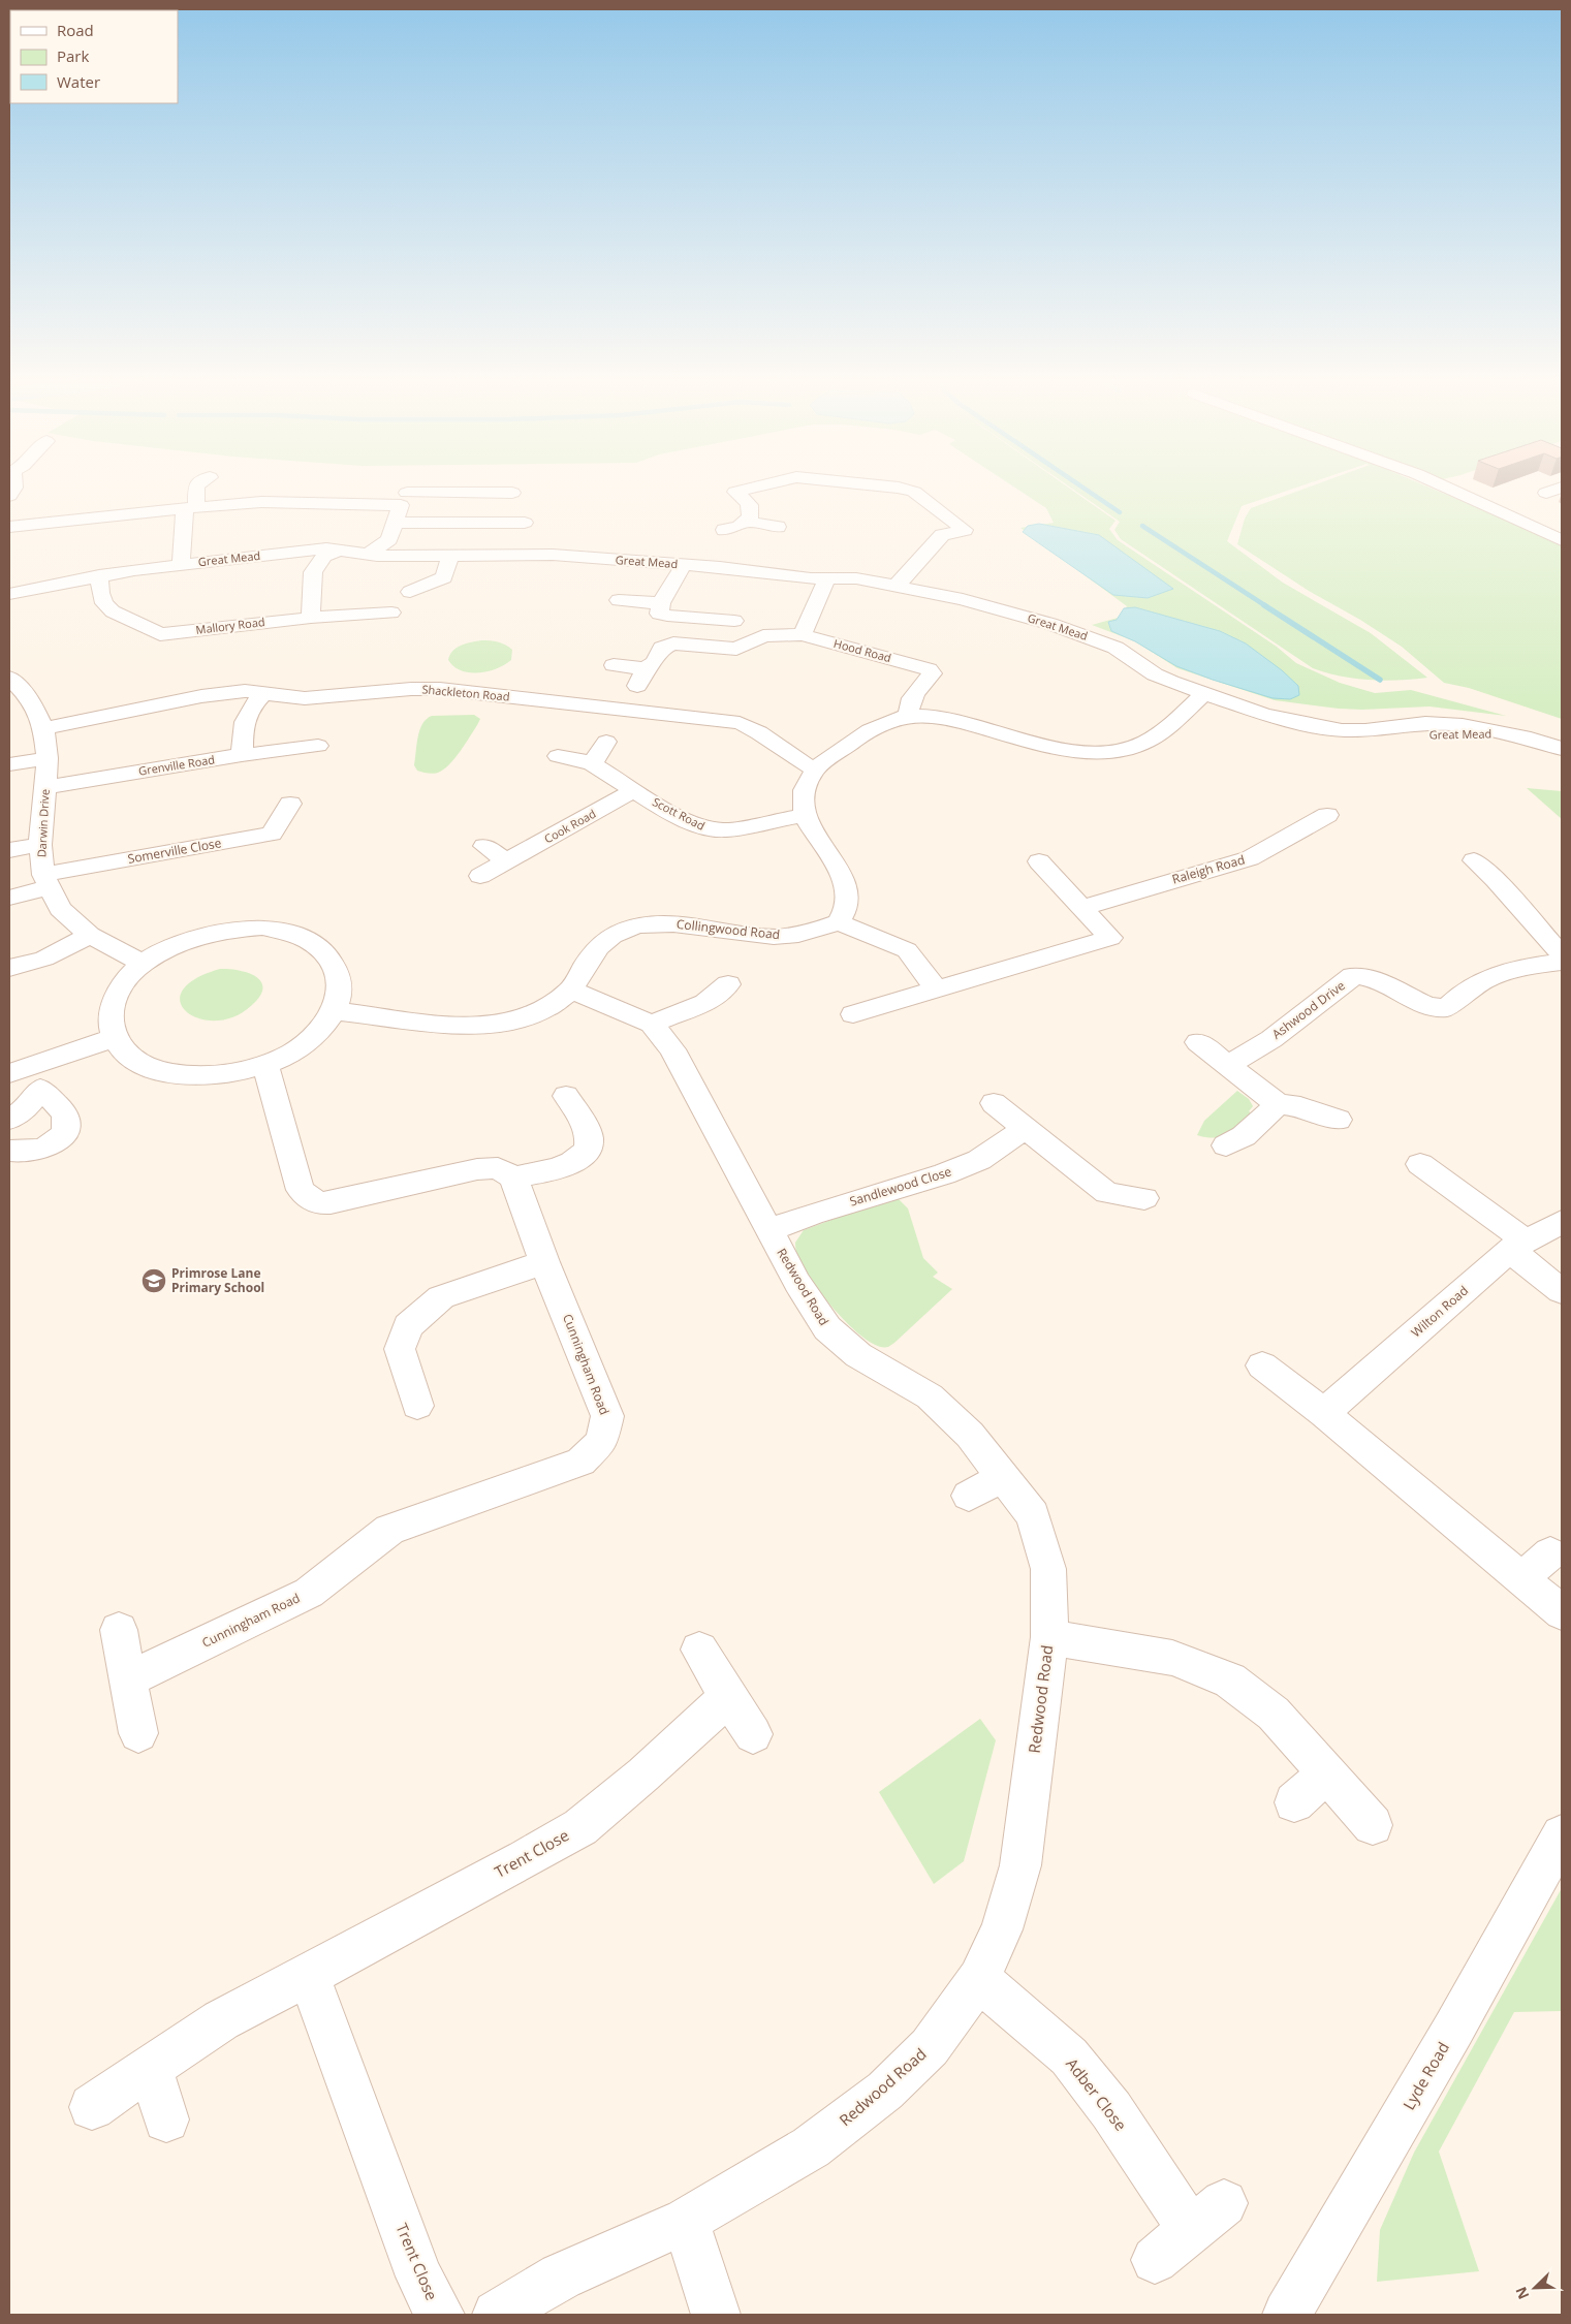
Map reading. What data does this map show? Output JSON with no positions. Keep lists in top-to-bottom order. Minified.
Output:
{"streets":{"street":["Great Mead","Mallory Road","Hood Road","Shackleton Road","Grenville Road","Scott Road","Darwin Drive","Cook Road","Somerville Close","Raleigh Road","Collingwood Road","Ashwood Drive","Sandlewood Close","Redwood Road","Wilton Road","Cunningham Road","Trent Close","Lyde Road","Adber Close"]},"crossings":[["Great Mead","Mallory Road"],["Shackleton Road","Darwin Drive"],["Grenville Road","Darwin Drive"],["Scott Road","Cook Road"],["Darwin Drive","Somerville Close"],["Sandlewood Close","Redwood Road"],["Redwood Road","Adber Close"]],"places":{"school or university":["Primrose Lane Primary School"]},"legend":["Road","Park","Water"],"north":"bottom left"}
